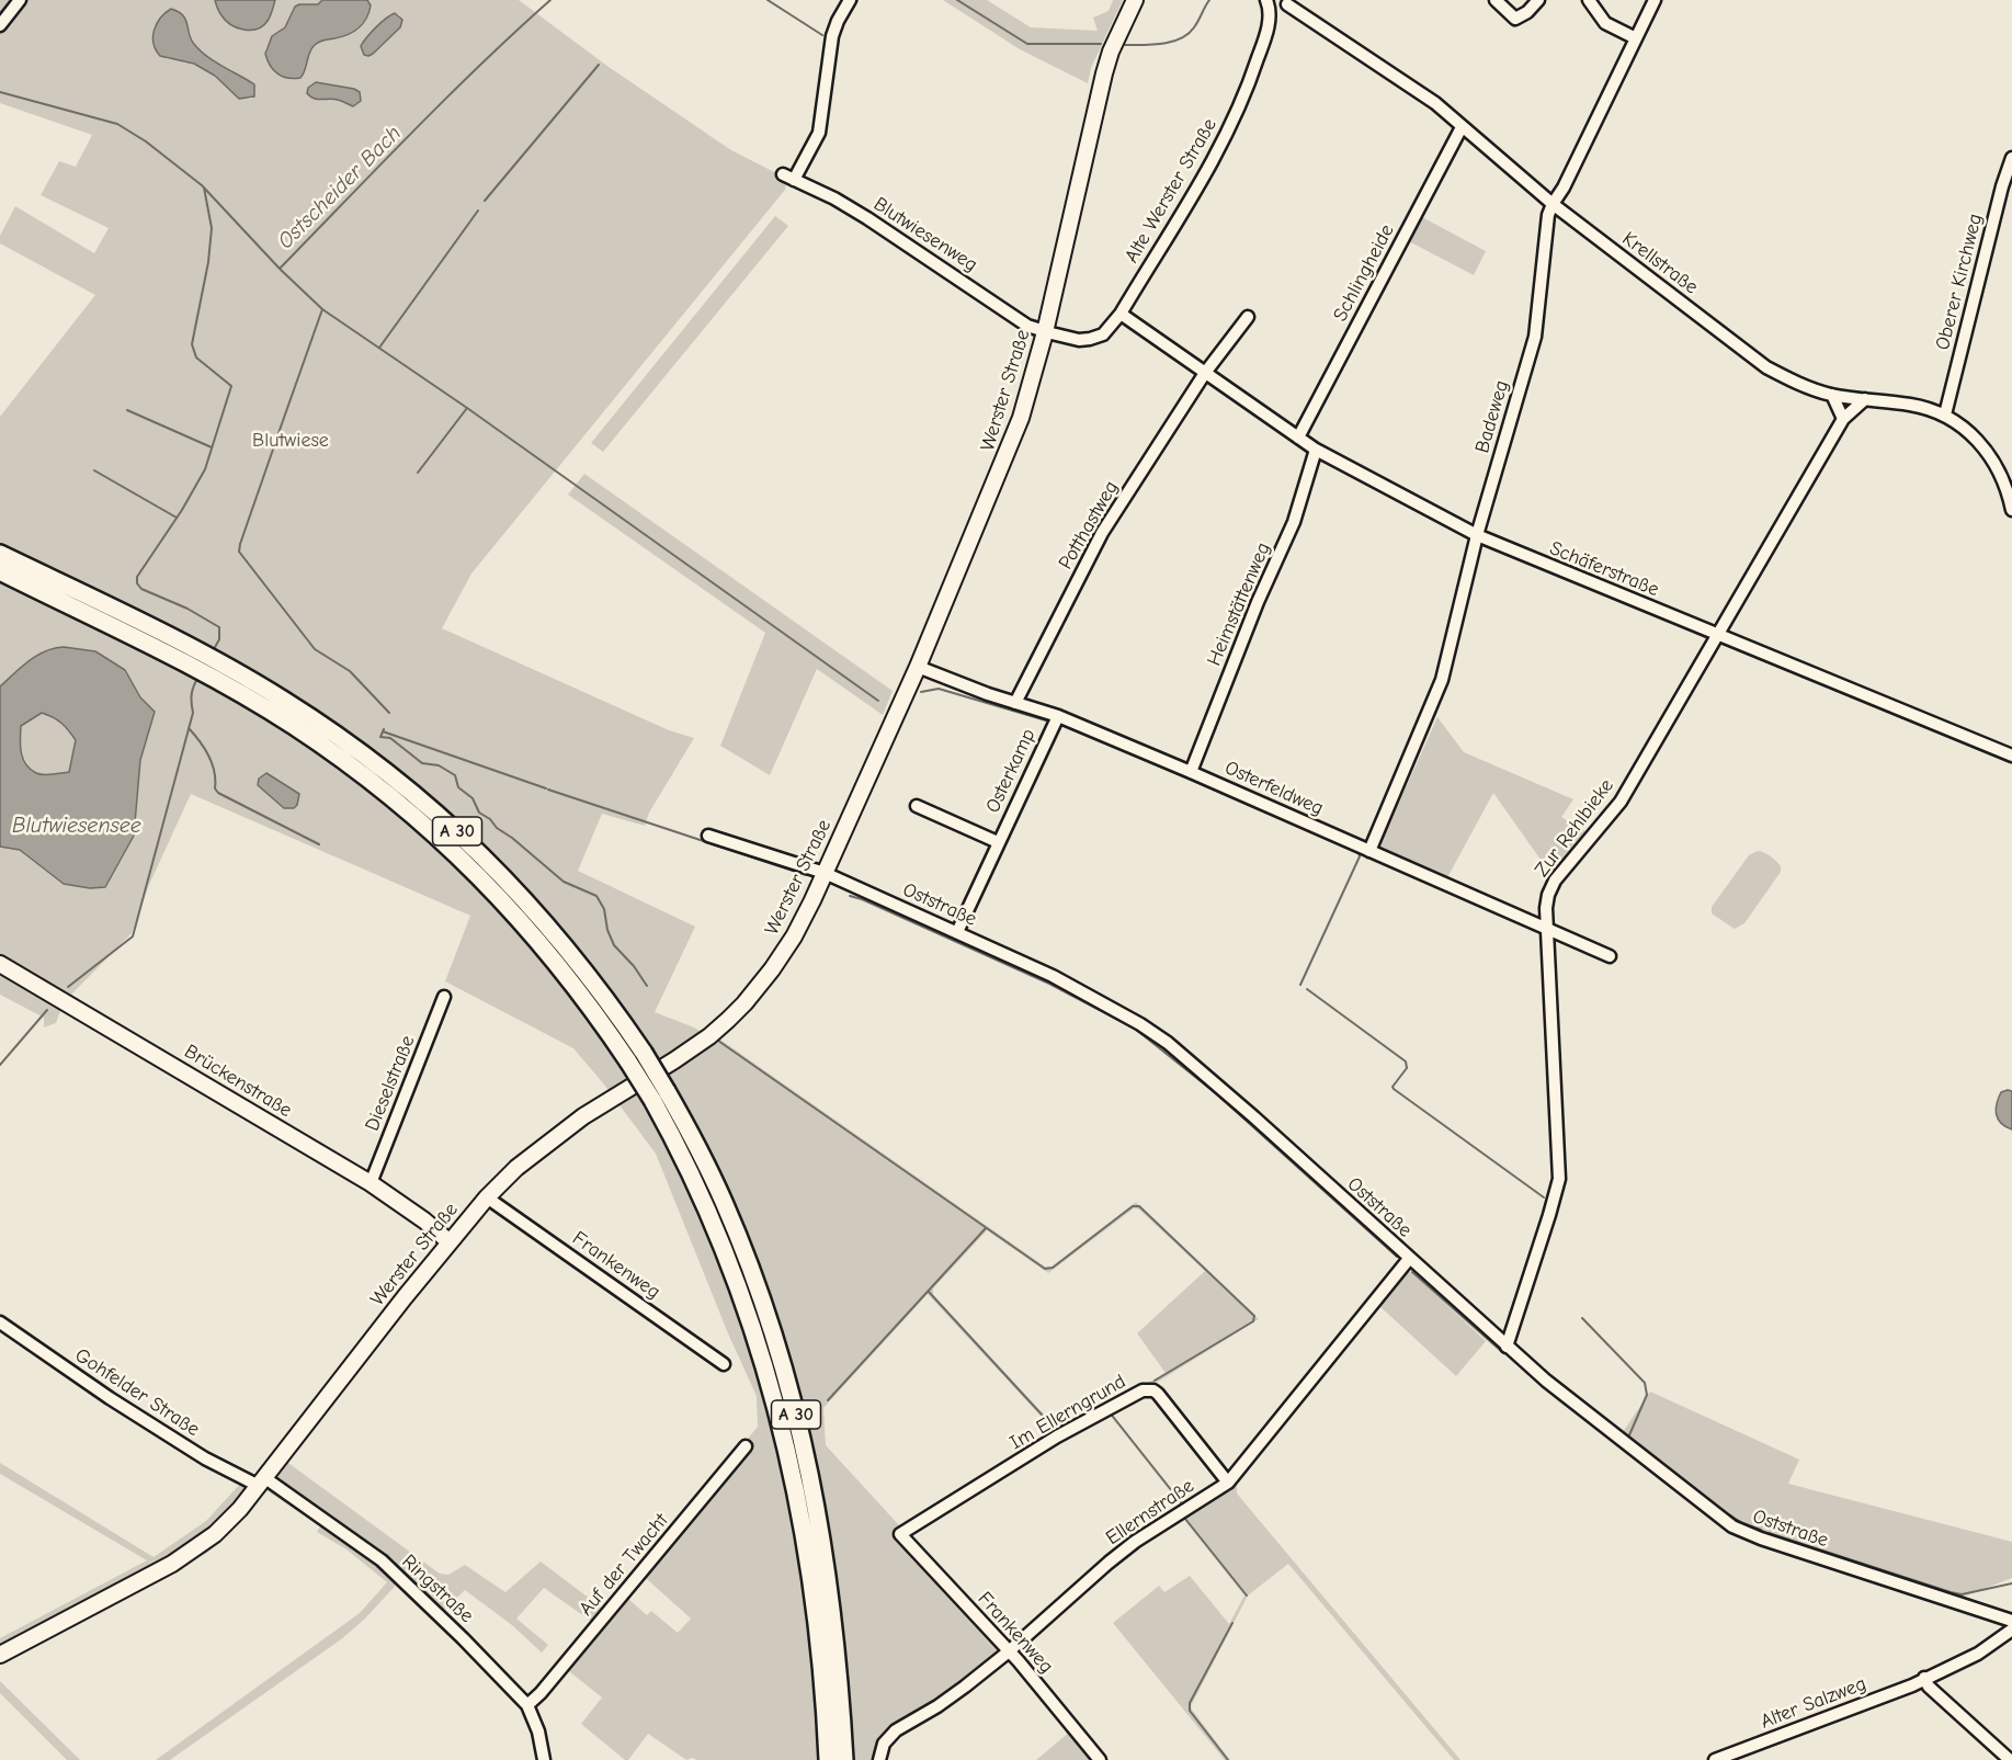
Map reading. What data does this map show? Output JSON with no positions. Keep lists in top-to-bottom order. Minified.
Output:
{"streets":{"highway":["A 30"],"main road":["Werster Straße","Brückenstraße"],"street":["Alte Werster Straße","Blutwiesenweg","Krellstraße","Schlingheide","Oberer Kirchweg","Badeweg","Potthastweg","Schäferstraße","Heimstättenweg","Osterkamp","Osterfeldweg","Zur Rehlbieke","Oststraße","Dieselstraße","Frankenweg","Gohfelder Straße","Im Ellerngrund","Ellernstraße","Auf der Twacht","Ringstraße","Alter Salzweg"]},"crossings":[["Alte Werster Straße","Blutwiesenweg"],["Alte Werster Straße","Werster Straße"],["Alte Werster Straße","Schäferstraße"],["Blutwiesenweg","Werster Straße"],["Krellstraße","Schlingheide"],["Krellstraße","Oberer Kirchweg"],["Krellstraße","Badeweg"],["Krellstraße","Zur Rehlbieke"],["Schlingheide","Schäferstraße"],["Werster Straße","Osterfeldweg"],["Werster Straße","Oststraße"],["Werster Straße","Brückenstraße"],["Werster Straße","Frankenweg"],["Werster Straße","Gohfelder Straße"],["Werster Straße","Ringstraße"],["Badeweg","Schäferstraße"],["Badeweg","Osterfeldweg"],["Potthastweg","Schäferstraße"],["Potthastweg","Osterfeldweg"],["Schäferstraße","Heimstättenweg"],["Schäferstraße","Zur Rehlbieke"],["Heimstättenweg","Osterfeldweg"],["Osterkamp","Osterfeldweg"],["Osterkamp","Oststraße"],["Osterfeldweg","Zur Rehlbieke"],["Zur Rehlbieke","Oststraße"],["Oststraße","Ellernstraße"],["Brückenstraße","Dieselstraße"],["Frankenweg","Im Ellerngrund"],["Frankenweg","Ellernstraße"],["Gohfelder Straße","Ringstraße"],["Im Ellerngrund","Ellernstraße"],["Auf der Twacht","Ringstraße"]],"water":["Ostscheider Bach","Blutwiesensee"],"parks":["Blutwiese"]}
